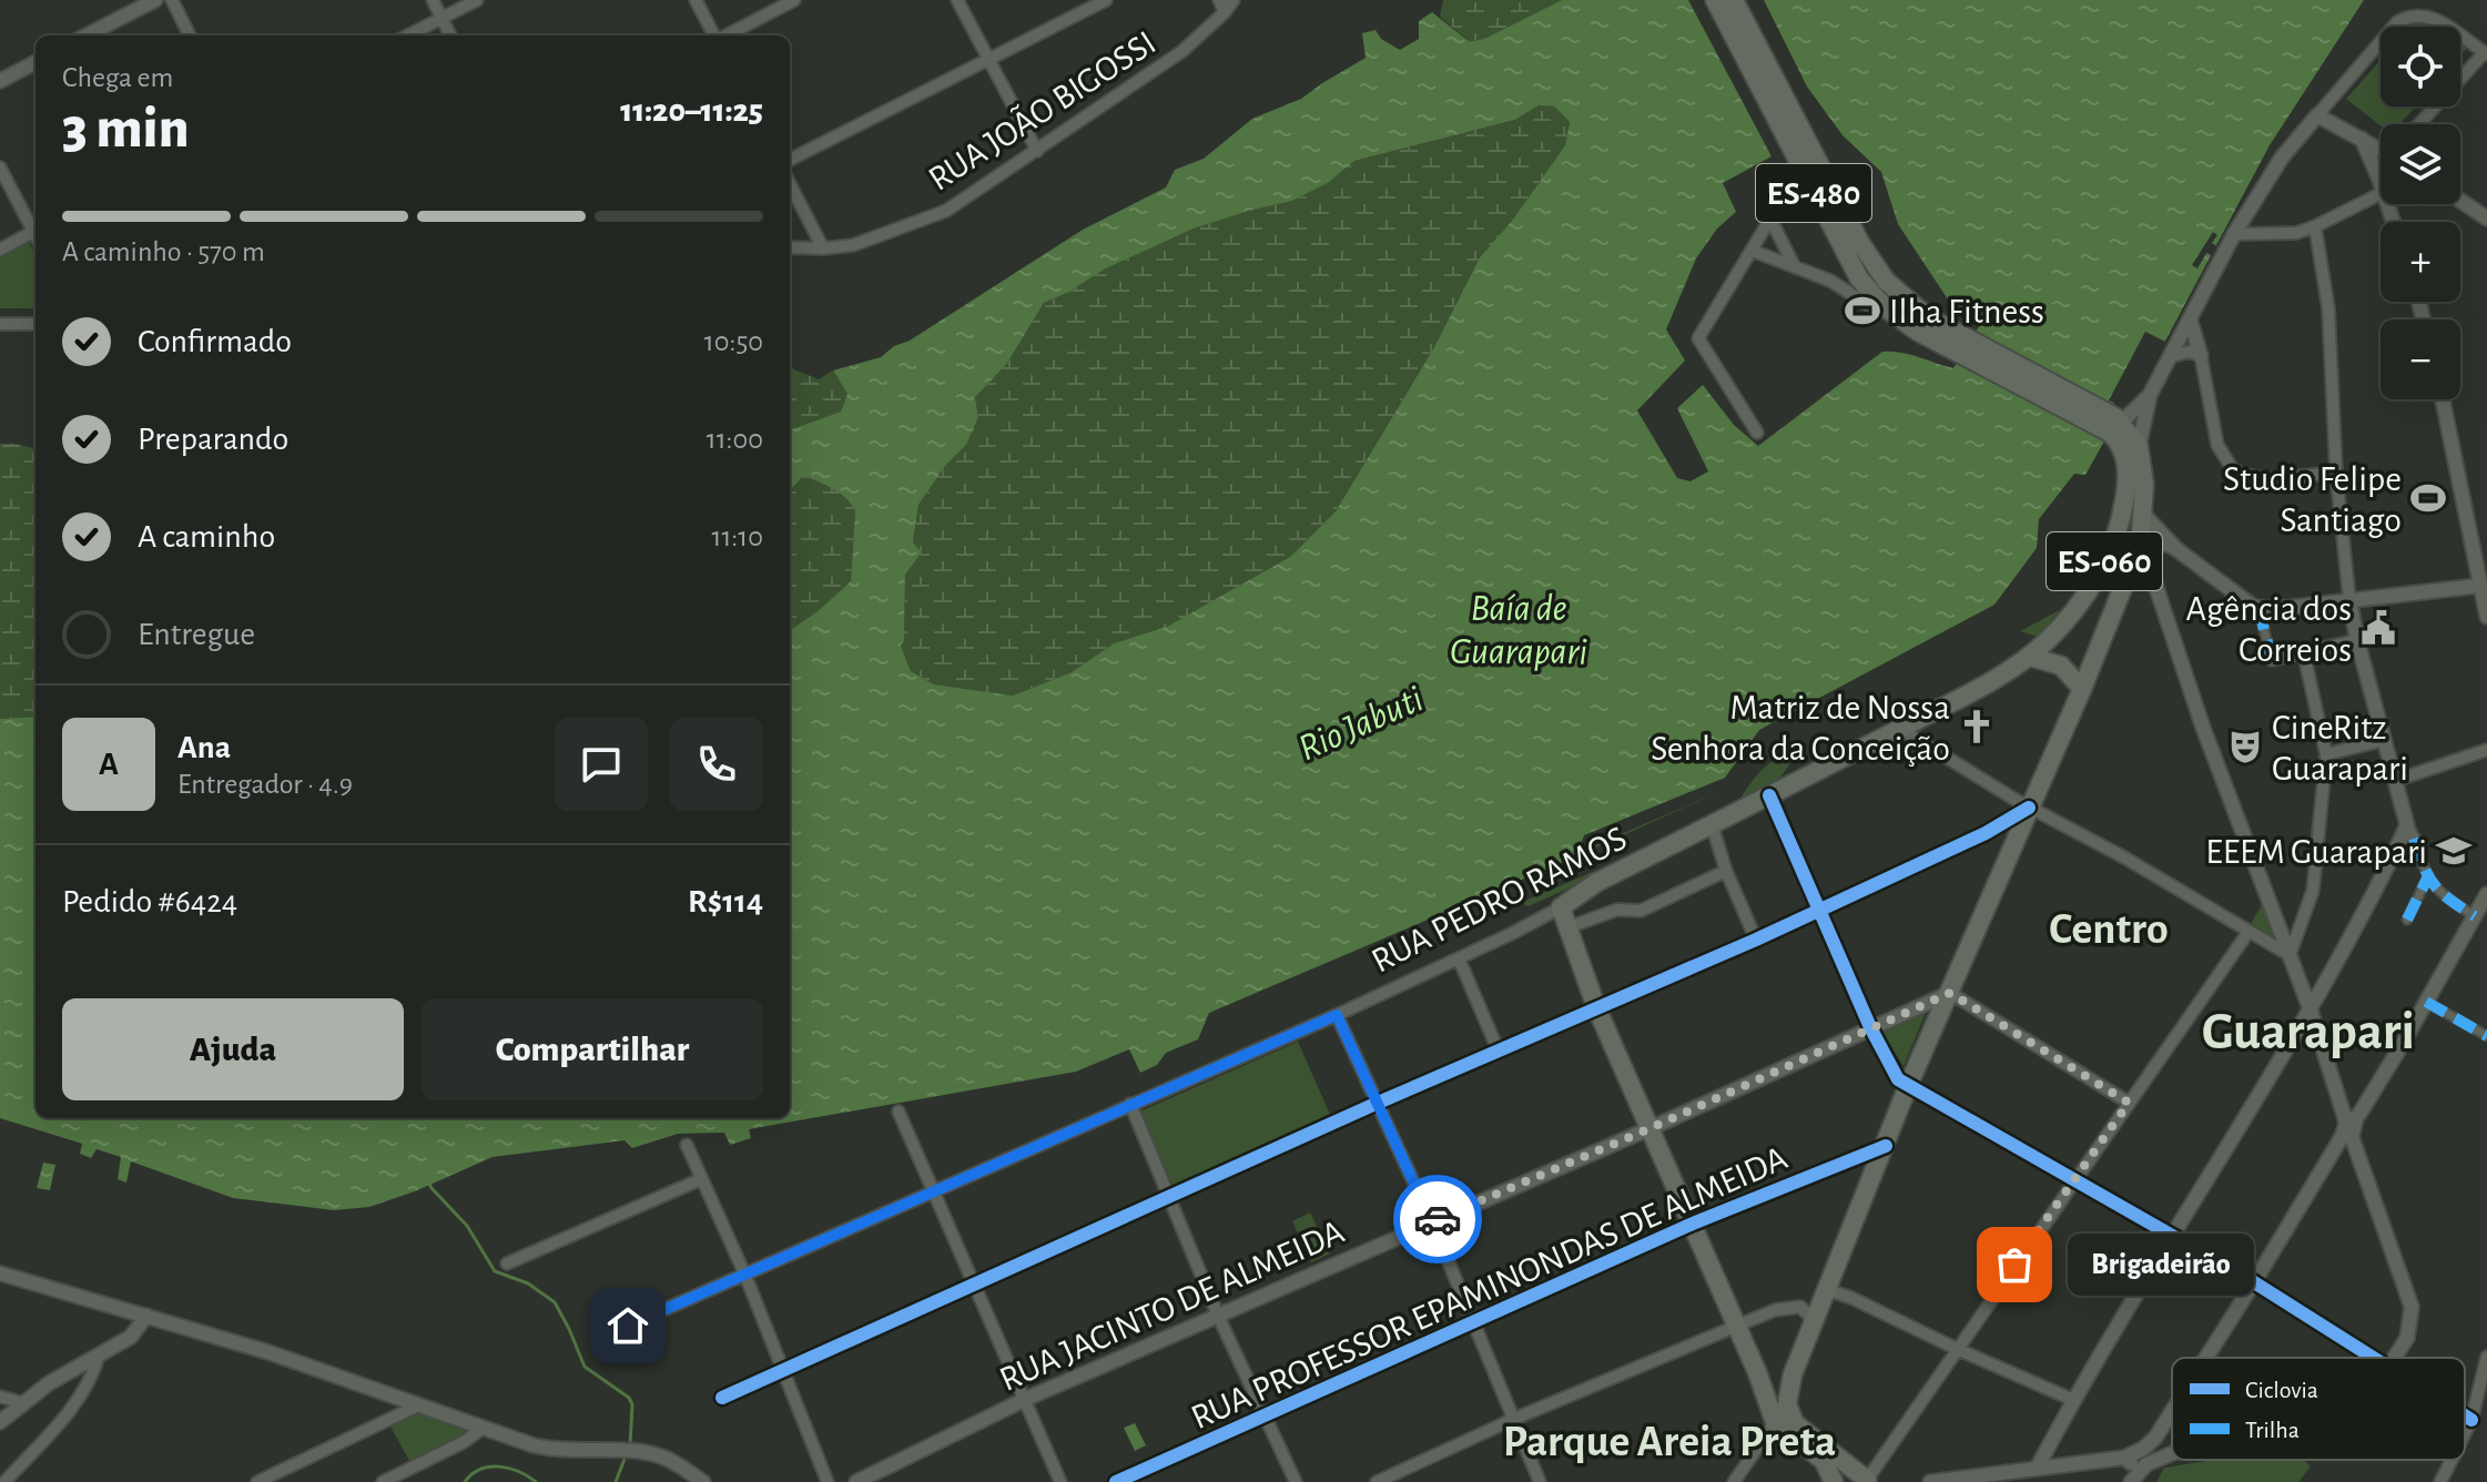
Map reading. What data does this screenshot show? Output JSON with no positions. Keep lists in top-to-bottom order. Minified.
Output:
{"streets":{"main road":["ES-480","ES-060","RUA PEDRO RAMOS"],"street":["RUA JOÃO BIGOSSI","RUA PROFESSOR EPAMINONDAS DE ALMEIDA","RUA JACINTO DE ALMEIDA"]},"crossings":[["ES-480","RUA PEDRO RAMOS"],["ES-060","RUA PROFESSOR EPAMINONDAS DE ALMEIDA"],["ES-060","RUA JACINTO DE ALMEIDA"]],"districts":["Centro","Guarapari","Parque Areia Preta"],"water":["Baía de Guarapari","Rio Jabuti"],"places":{"sports":["Ilha Fitness","Studio Felipe Santiago"],"public building":["Agência dos Correios"],"church":["Matriz de Nossa Senhora da Conceição"],"theatre":["CineRitz Guarapari"],"school or university":["EEEM Guarapari"],"other":["Brigadeirão"]},"legend":["Ciclovia","Trilha"],"page":{"map_buttons":["+","−"],"heading":["3 min","Chega em","11:20–11:25"],"panel":["Ana","Entregador · 4.9","Pedido #6424","R$114"],"bar":"A caminho · 570 m","list":[["Confirmado","10:50"],["Preparando","11:00"],["A caminho","11:10"],"Entregue"],"round":"A","buttons":["Ajuda","Compartilhar"],"bubble":"Brigadeirão"}}
